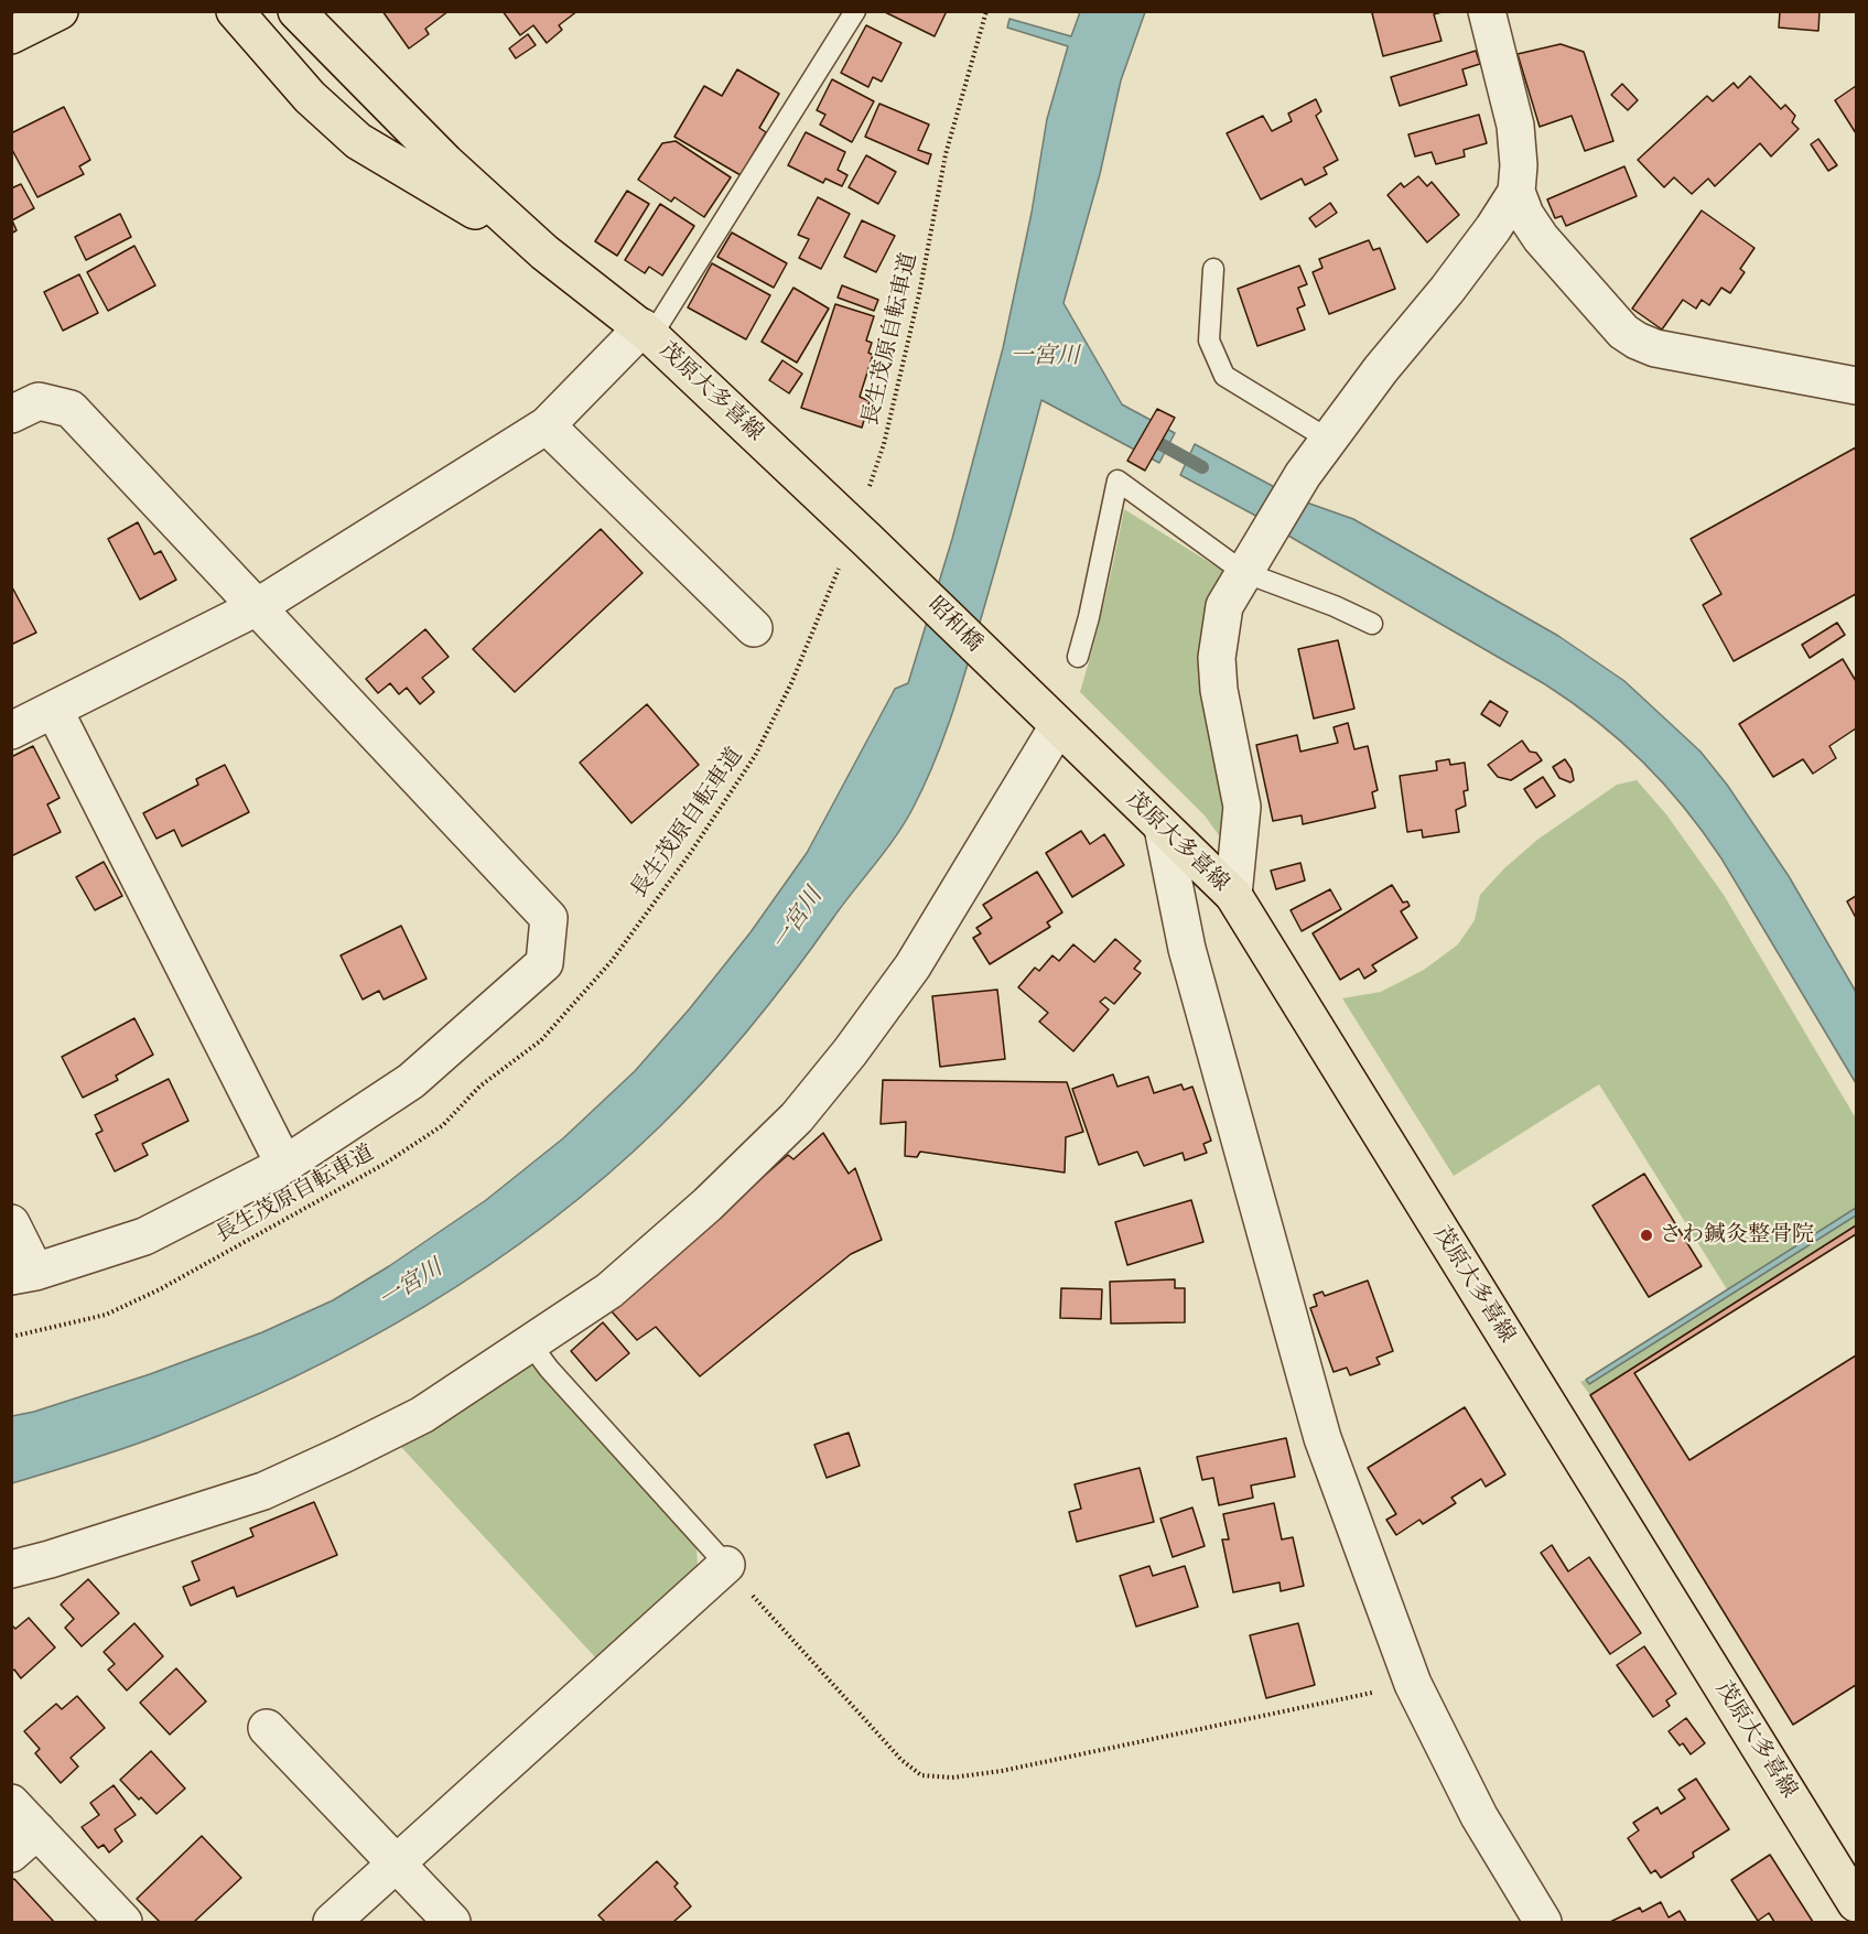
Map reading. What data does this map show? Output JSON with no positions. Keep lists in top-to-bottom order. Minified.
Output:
{"streets":{"main road":["茂原大多喜線","昭和橋"],"path":["長生茂原自転車道"]},"crossings":[["長生茂原自転車道","茂原大多喜線"],["長生茂原自転車道","昭和橋"],["茂原大多喜線","昭和橋"]],"water":["一宮川"],"places":["さわ鍼灸整骨院"]}
